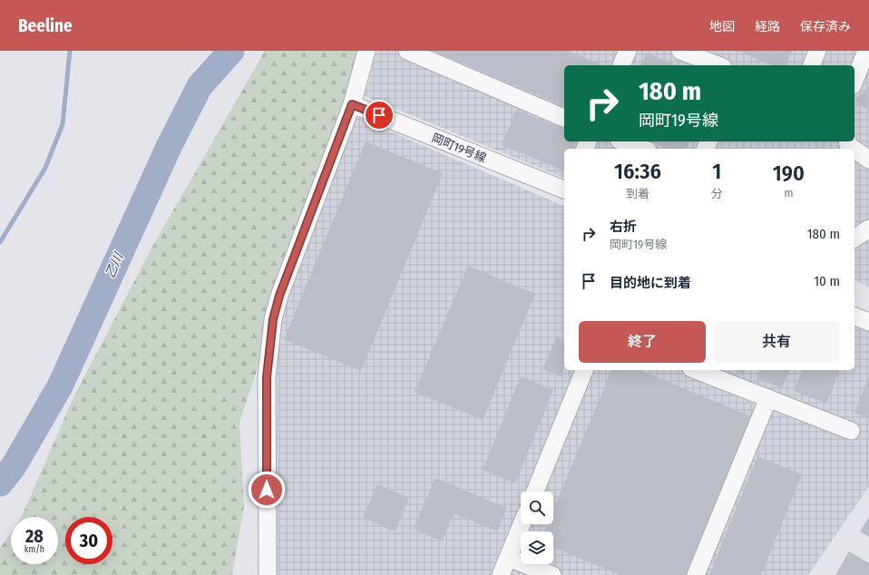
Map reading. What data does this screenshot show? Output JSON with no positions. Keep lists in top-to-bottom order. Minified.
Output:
{"streets":{"street":["岡町19号線"]},"water":["乙川"],"page":{"header":"Beeline","nav":["地図","経路","保存済み"],"turn":["180 m","岡町19号線"],"eta":["16:36","到着","1","分","190","m"],"list":[{"name":"右折","note":"岡町19号線","value":"180 m"},{"name":"目的地に到着","value":"10 m"}],"buttons":["終了","共有"],"speed":"28 km/h","limit":"30"}}
